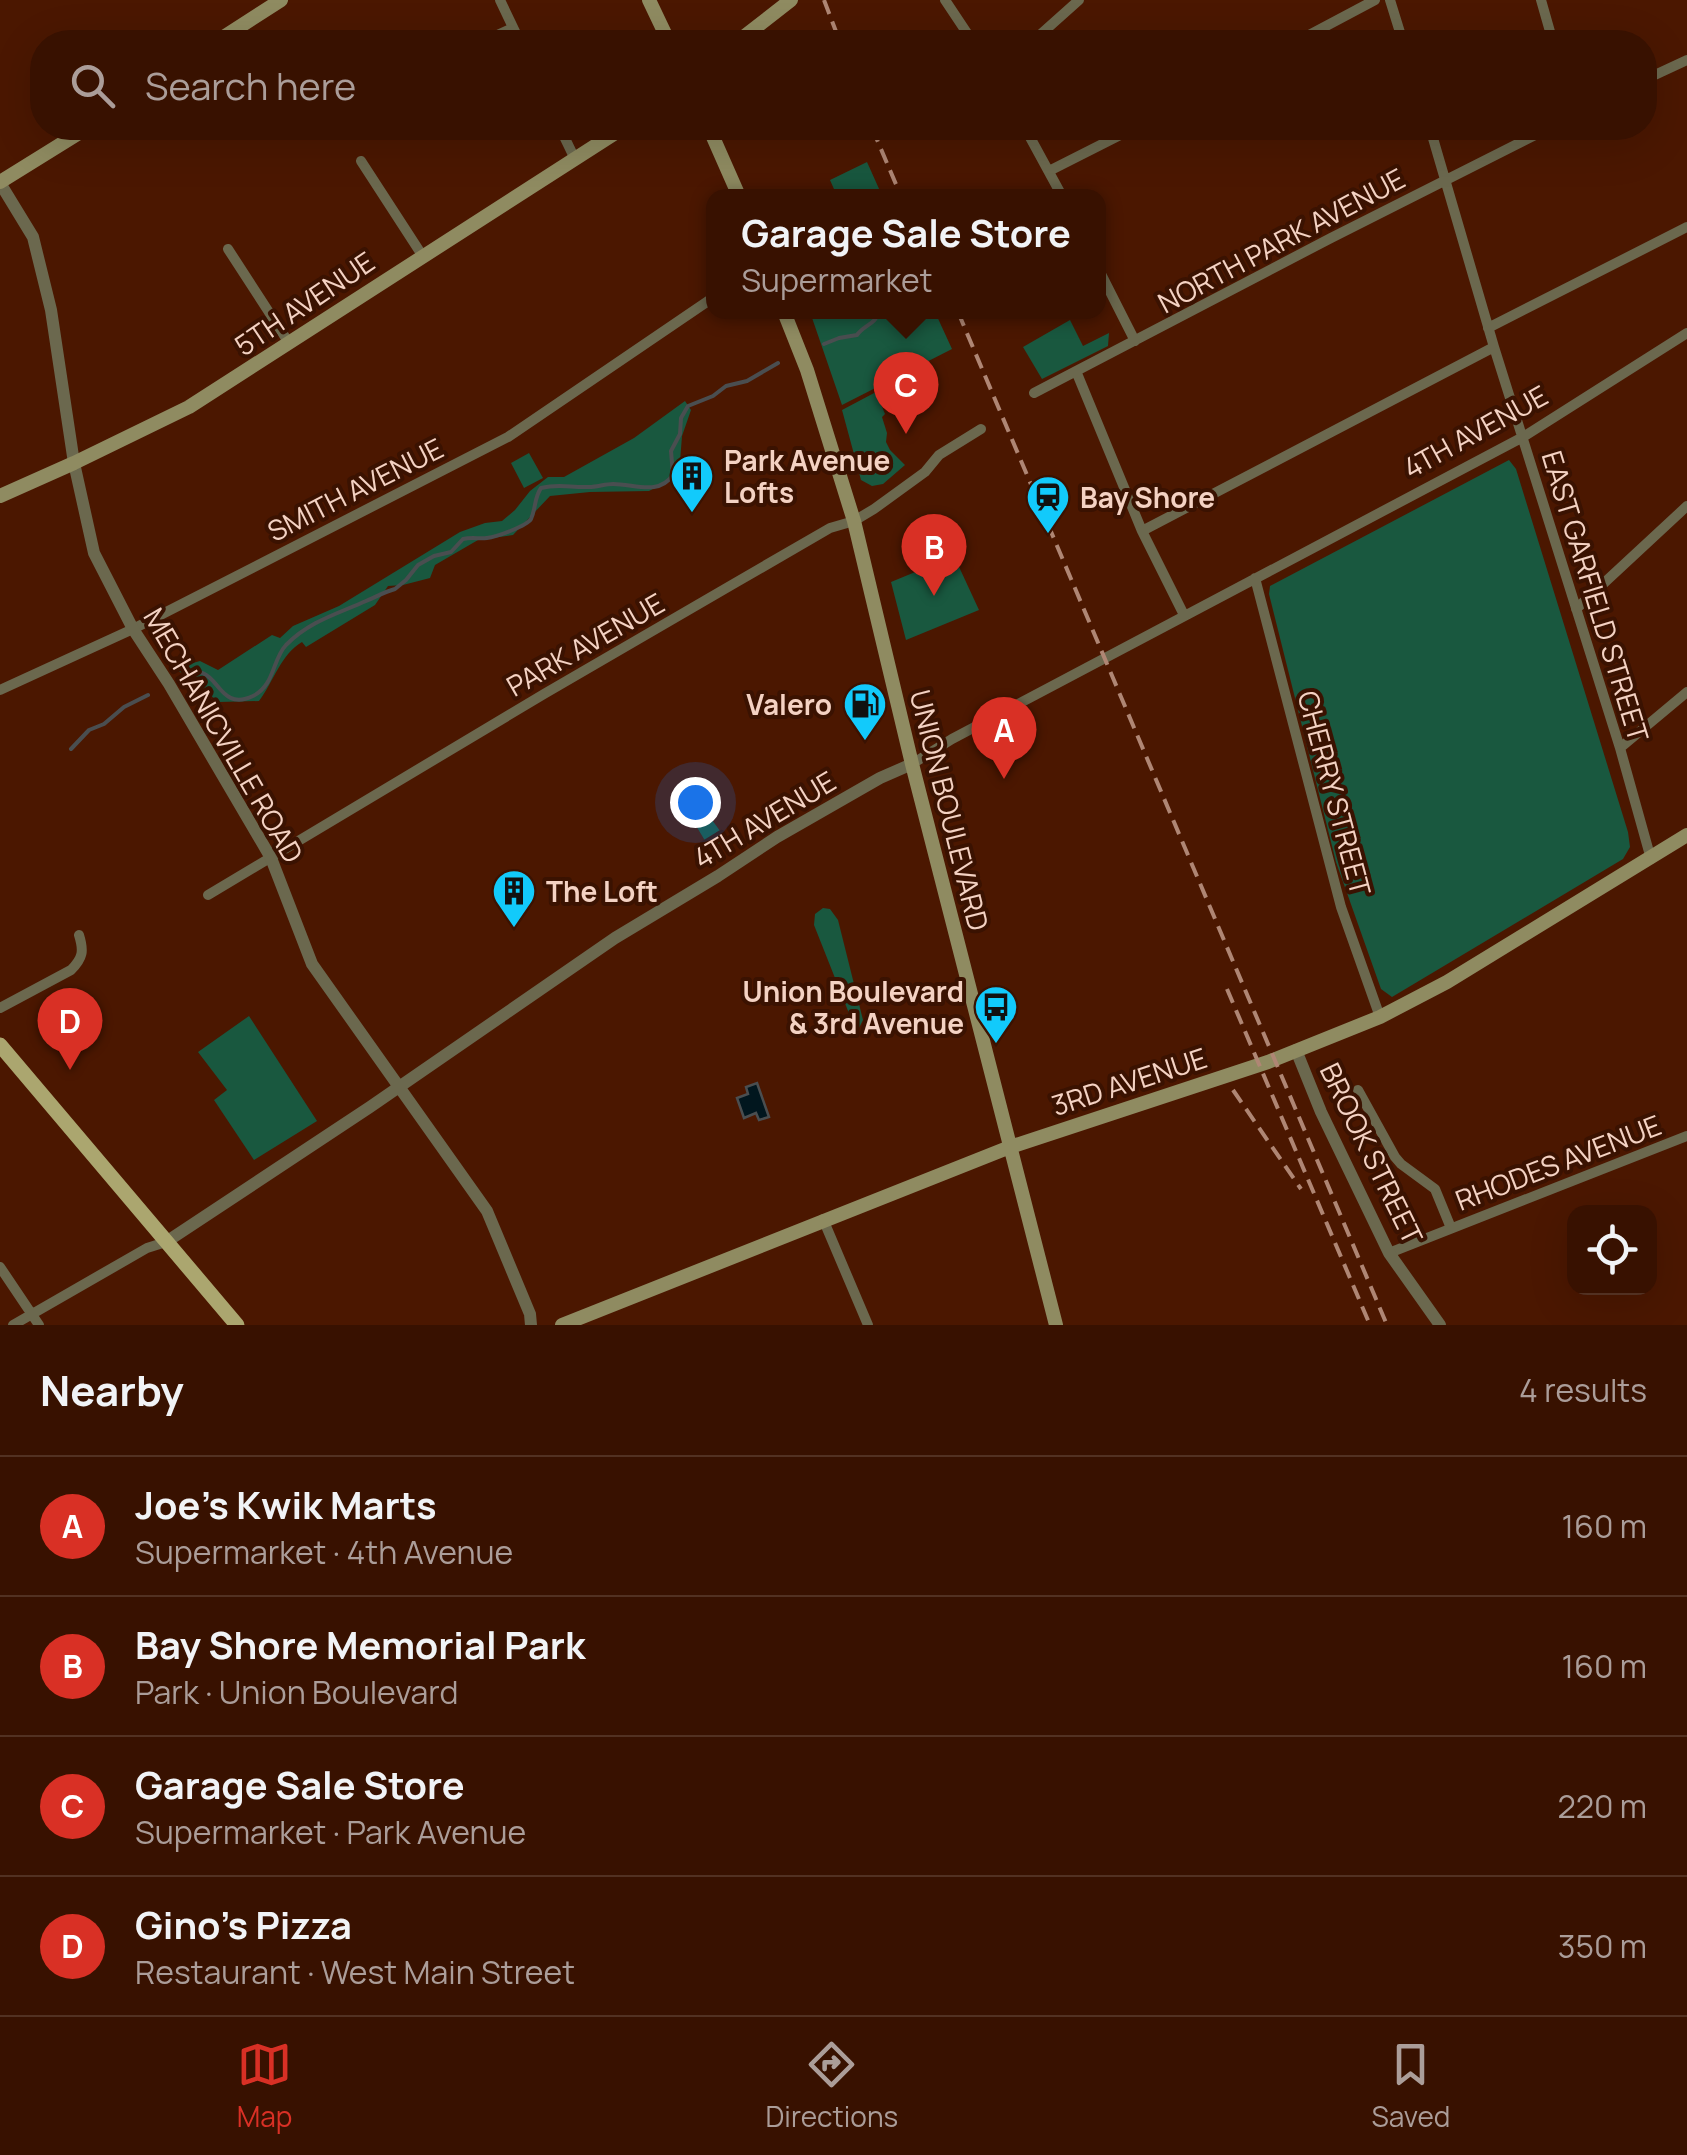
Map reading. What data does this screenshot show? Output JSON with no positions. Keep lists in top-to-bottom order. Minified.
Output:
{"streets":{"main road":["5TH AVENUE","UNION BOULEVARD","3RD AVENUE"],"street":["NORTH PARK AVENUE","4TH AVENUE","SMITH AVENUE","EAST GARFIELD STREET","PARK AVENUE","MECHANICVILLE ROAD","CHERRY STREET","BROOK STREET","RHODES AVENUE"]},"crossings":[["NORTH PARK AVENUE","EAST GARFIELD STREET"],["5TH AVENUE","MECHANICVILLE ROAD"],["4TH AVENUE","EAST GARFIELD STREET"],["4TH AVENUE","MECHANICVILLE ROAD"],["4TH AVENUE","CHERRY STREET"],["4TH AVENUE","UNION BOULEVARD"],["SMITH AVENUE","MECHANICVILLE ROAD"],["EAST GARFIELD STREET","3RD AVENUE"],["PARK AVENUE","MECHANICVILLE ROAD"],["PARK AVENUE","UNION BOULEVARD"],["CHERRY STREET","3RD AVENUE"],["UNION BOULEVARD","3RD AVENUE"],["3RD AVENUE","BROOK STREET"],["BROOK STREET","RHODES AVENUE"]],"places":{"building":["Park Avenue Lofts","The Loft"],"station":["Bay Shore"],"fuel station":["Valero"],"bus stop":["Union Boulevard & 3rd Avenue"]},"page":{"search":"Search here","popup":["Garage Sale Store","Supermarket"],"pins":["C","B","A","D"],"heading":["Nearby","4 results"],"list":[{"mark":"A","name":"Joe's Kwik Marts","note":"Supermarket · 4th Avenue","value":"160 m"},{"mark":"B","name":"Bay Shore Memorial Park","note":"Park · Union Boulevard","value":"160 m"},{"mark":"C","name":"Garage Sale Store","note":"Supermarket · Park Avenue","value":"220 m"},{"mark":"D","name":"Gino's Pizza","note":"Restaurant · West Main Street","value":"350 m"}],"nav":["Map","Directions","Saved"]}}
